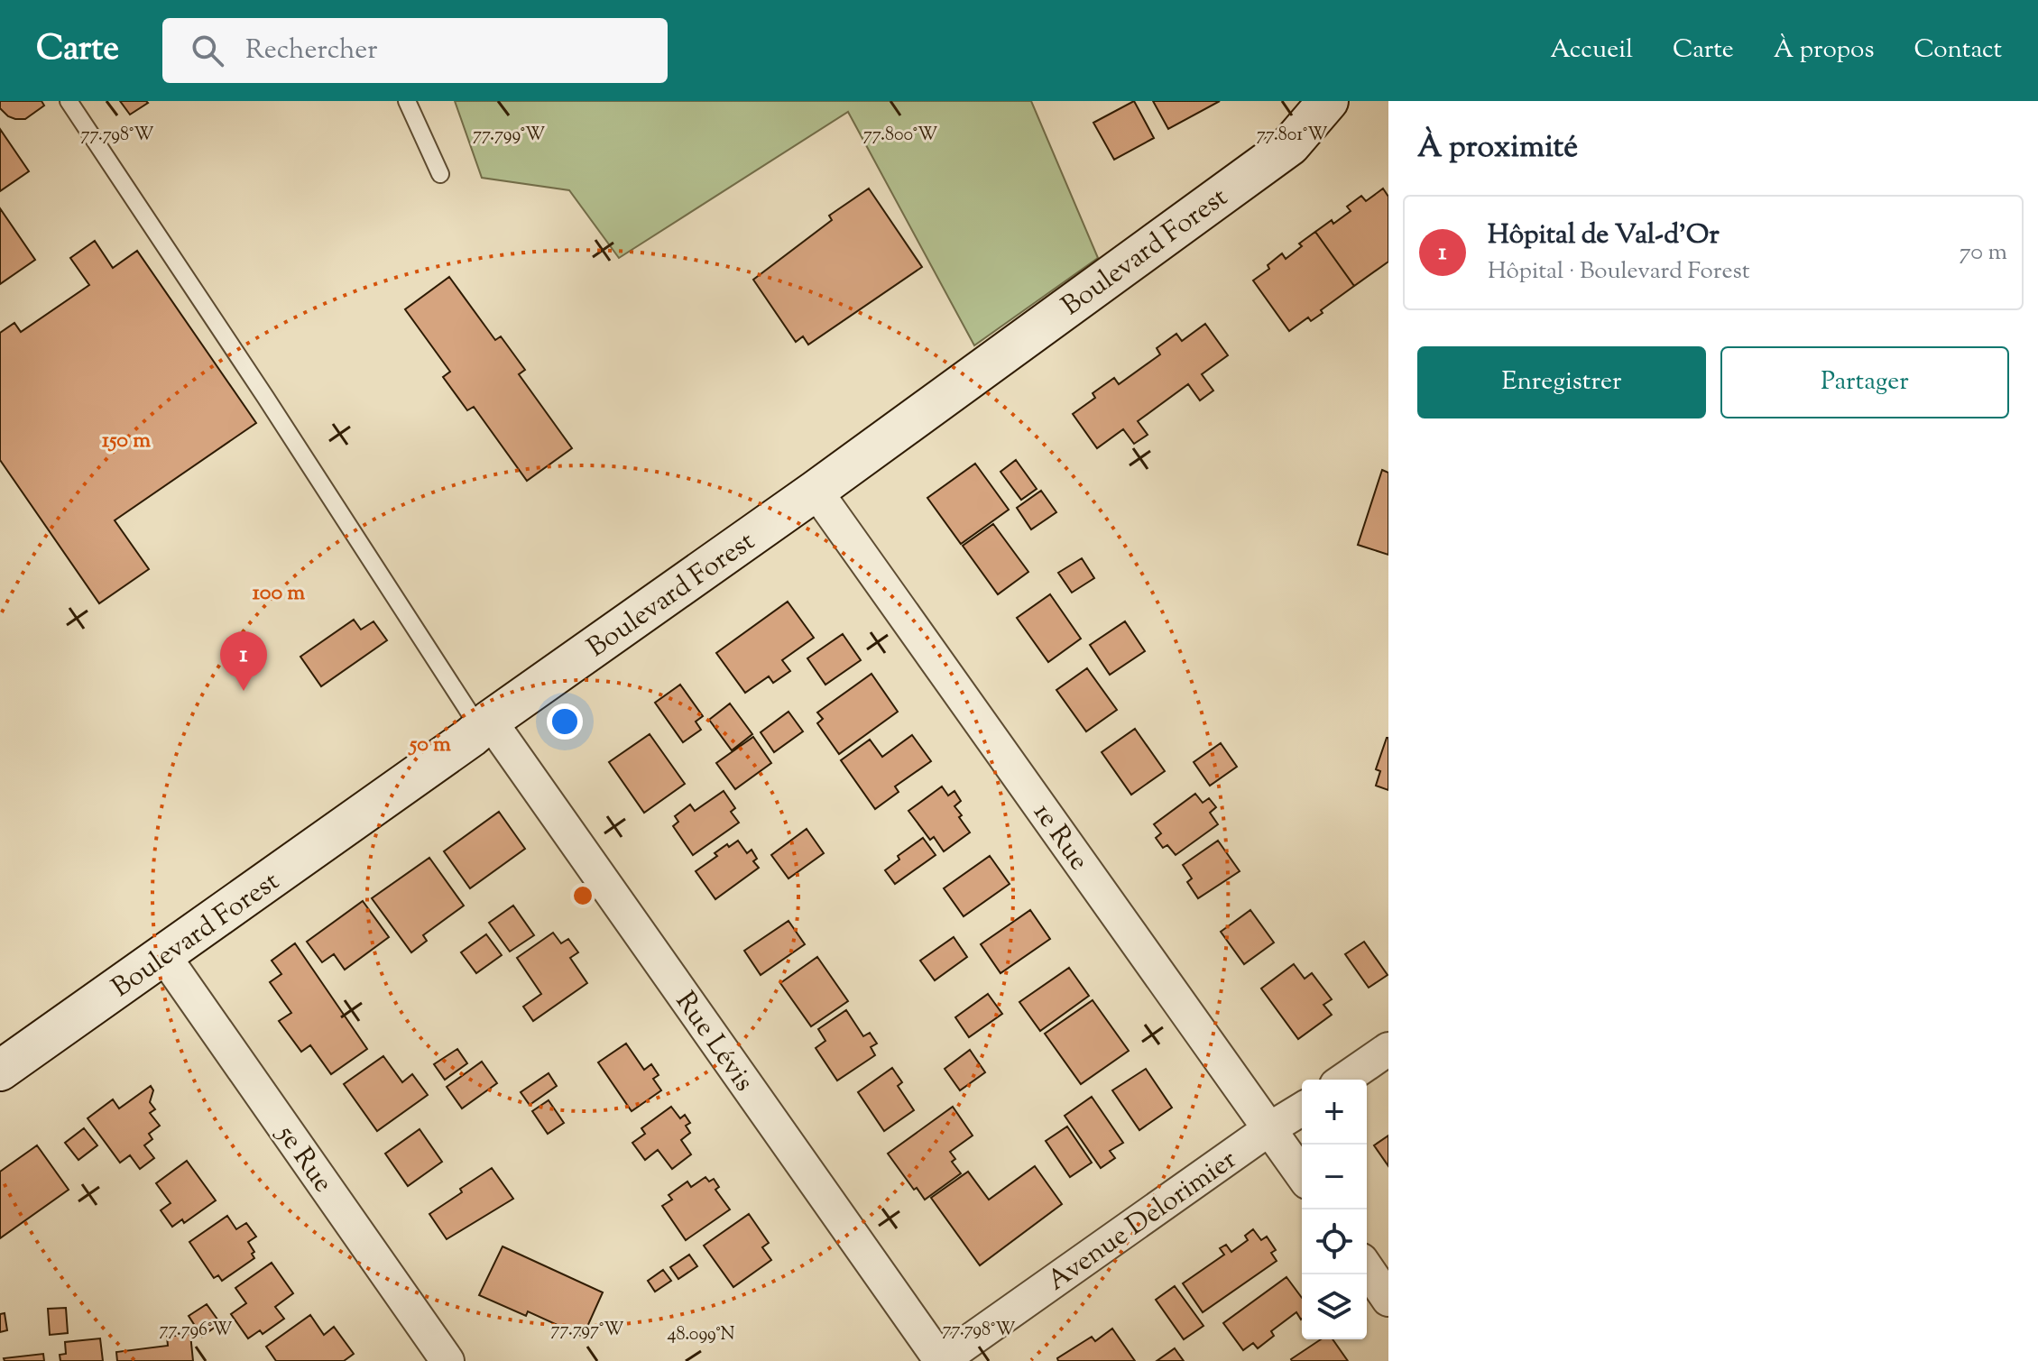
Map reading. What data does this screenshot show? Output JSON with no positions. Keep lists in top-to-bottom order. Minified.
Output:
{"streets":{"street":["Boulevard Forest","1e Rue","Rue Lévis","5e Rue","Avenue Delorimier"]},"crossings":[["Boulevard Forest","1e Rue"],["Boulevard Forest","Rue Lévis"],["Boulevard Forest","5e Rue"],["1e Rue","Avenue Delorimier"],["Rue Lévis","Avenue Delorimier"]],"page":{"header":"Carte","search":"Rechercher","nav":["Accueil","Carte","À propos","Contact"],"heading":"À proximité","list":[{"mark":"1","name":"Hôpital de Val-d’Or","note":"Hôpital · Boulevard Forest","value":"70 m"}],"buttons":["Enregistrer","Partager"],"pins":"1","map_buttons":["+","−"]},"coordinates":["77.798°W","77.799°W","77.800°W","77.801°W","77.796°W","77.797°W","48.099°N"],"rings":["150 m","100 m","50 m"]}
